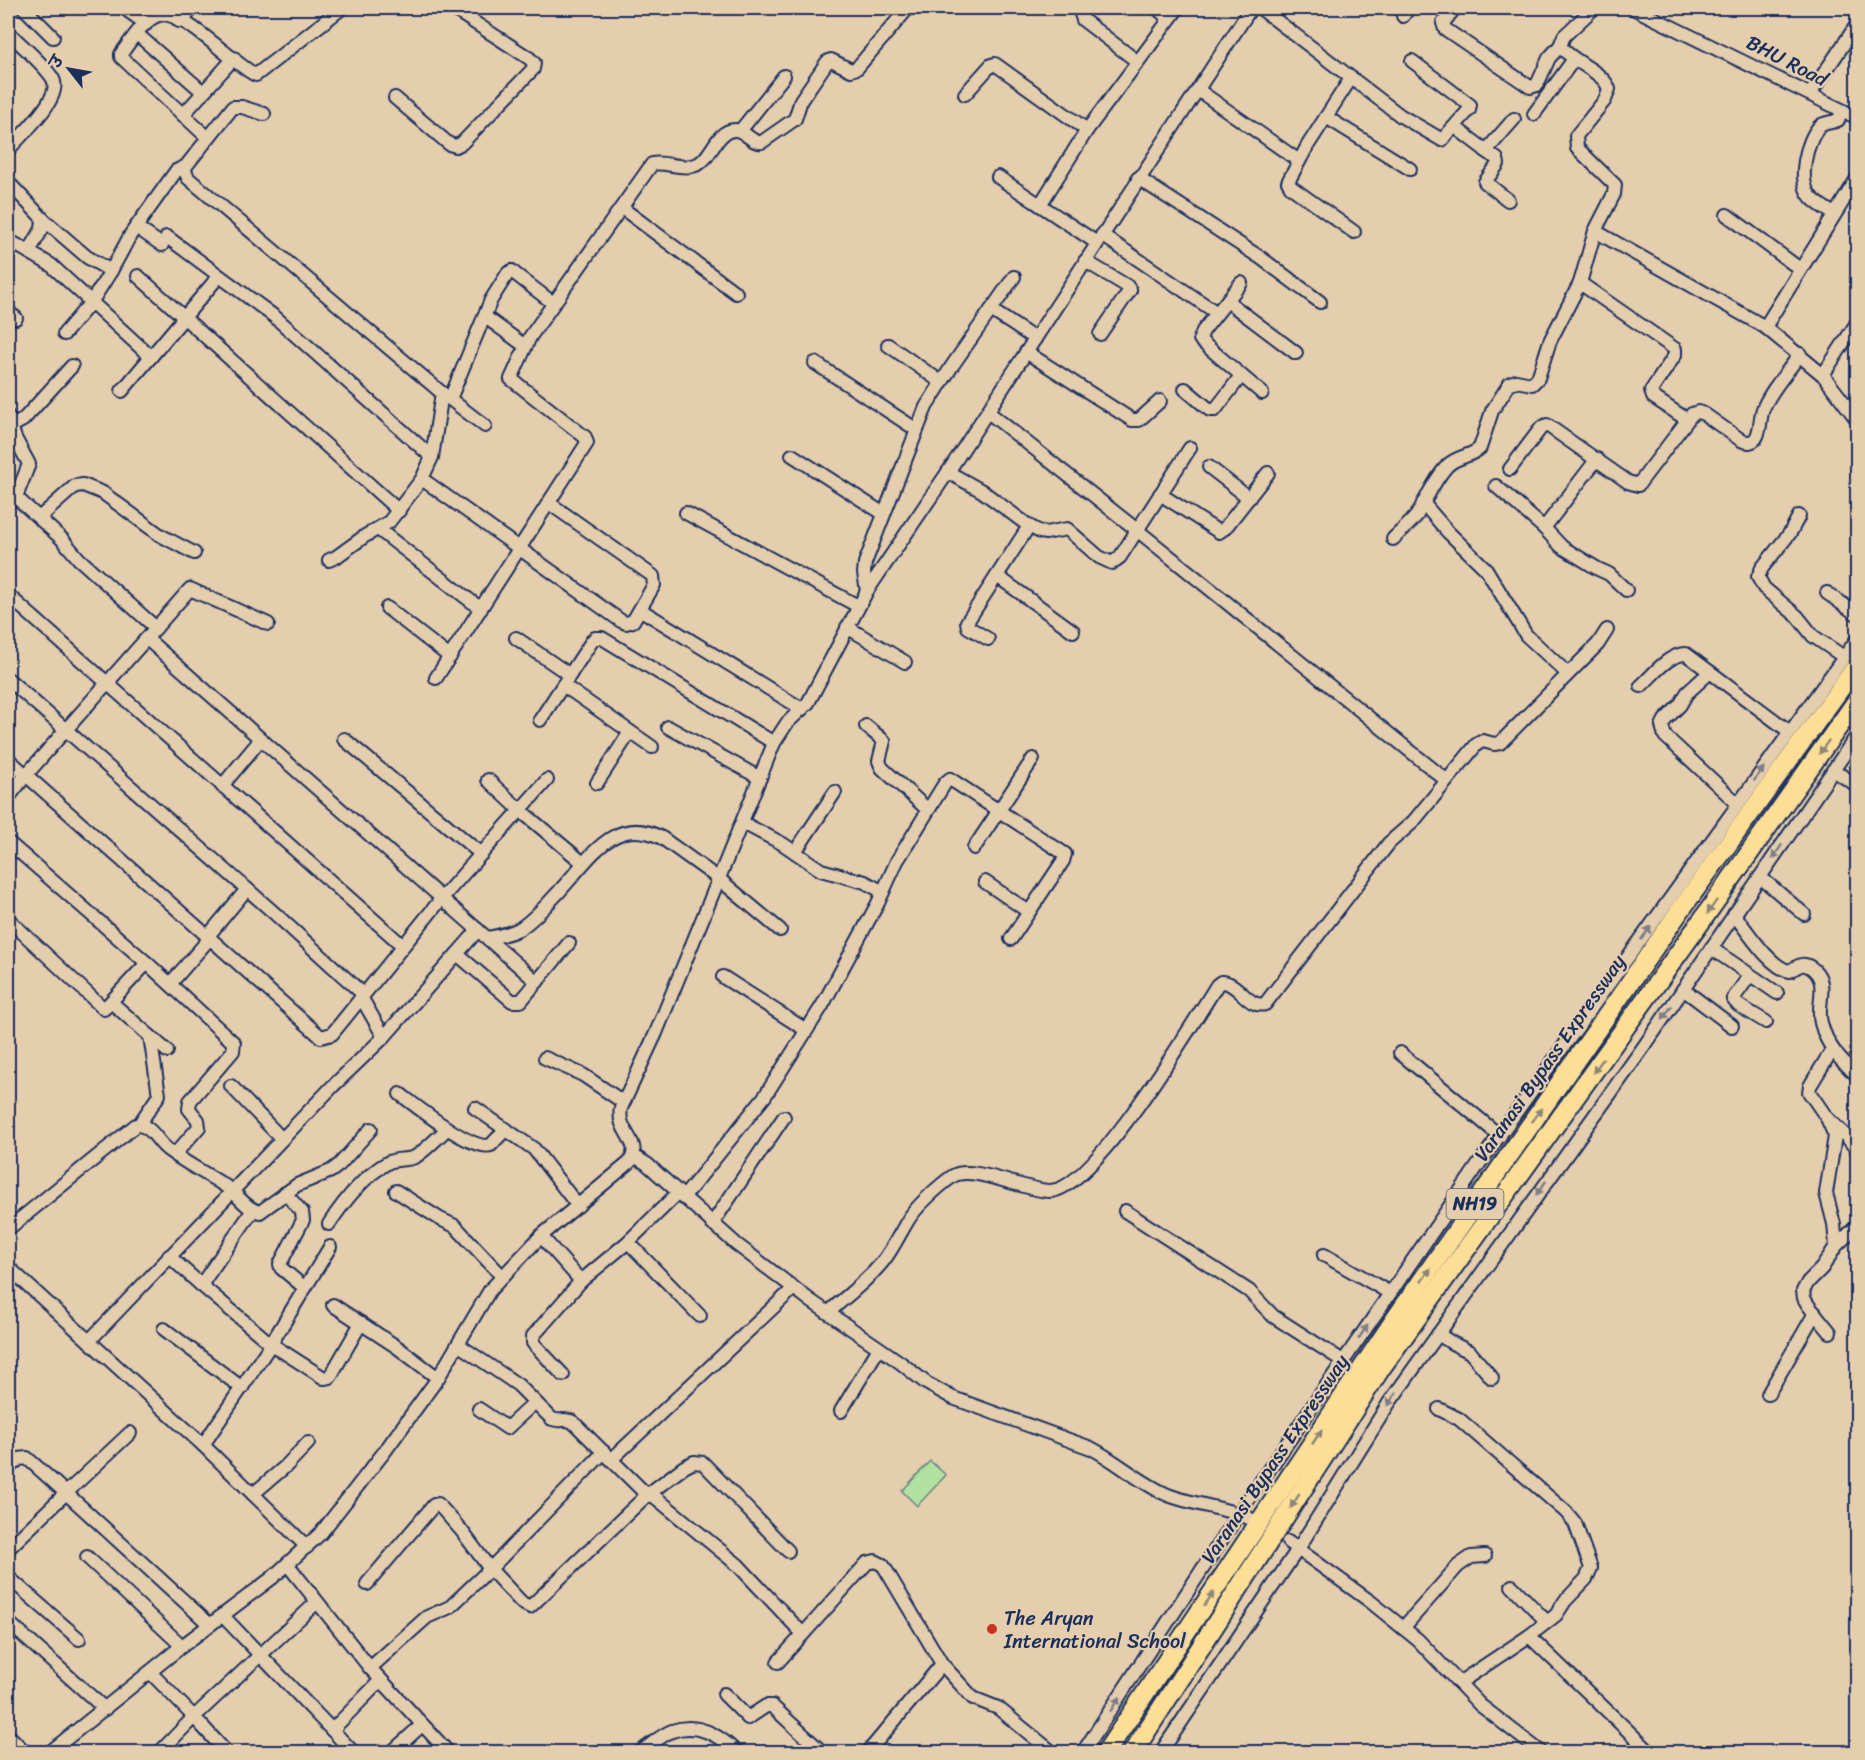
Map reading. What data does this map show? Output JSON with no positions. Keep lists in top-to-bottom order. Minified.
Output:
{"streets":{"highway":["Varanasi Bypass Expressway","NH19"],"street":["BHU Road"]},"places":["The Aryan International School"],"north":"top left"}
